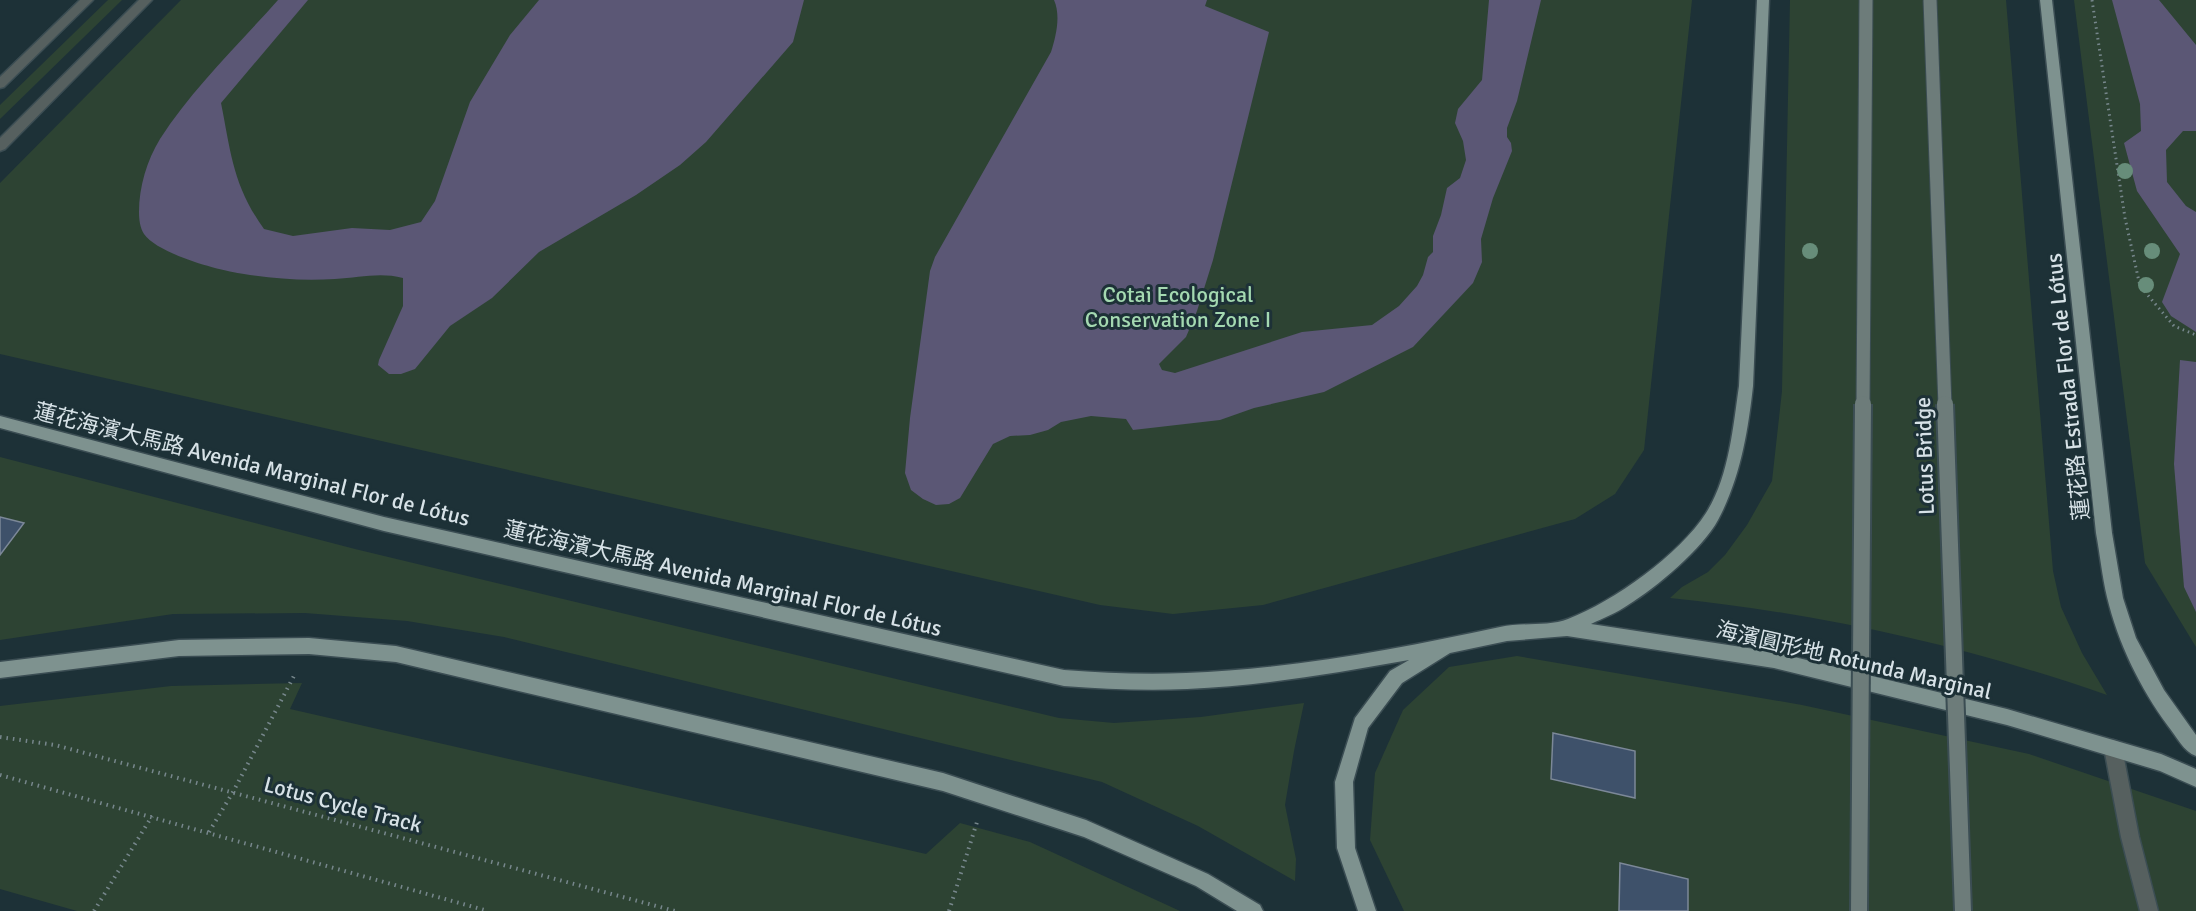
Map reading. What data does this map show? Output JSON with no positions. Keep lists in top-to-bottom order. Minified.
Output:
{"streets":{"main road":["蓮花路 Estrada Flor de Lótus","Lotus Bridge","蓮花海濱大馬路 Avenida Marginal Flor de Lótus","海濱圓形地 Rotunda Marginal"],"path":["Lotus Cycle Track"]},"crossings":[["蓮花海濱大馬路 Avenida Marginal Flor de Lótus","海濱圓形地 Rotunda Marginal"]],"parks":["Cotai Ecological Conservation Zone I"]}
